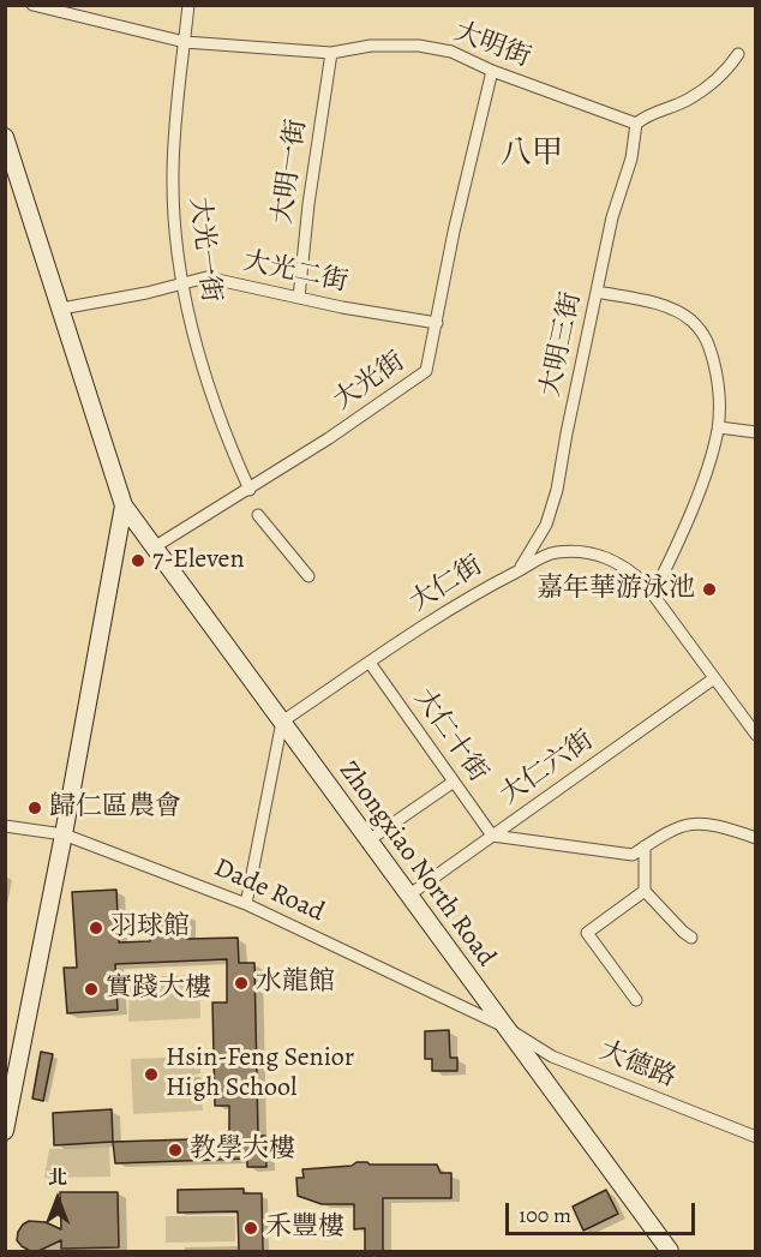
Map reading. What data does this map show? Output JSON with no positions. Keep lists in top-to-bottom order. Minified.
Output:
{"streets":{"main road":["Zhongxiao North Road"],"street":["大明街","大明一街","大光一街","大光二街","大明三街","大光街","大仁街","大仁十街","大仁六街","Dade Road","大德路"]},"crossings":[["大明街","大明一街"],["大明街","大光一街"],["大明街","大明三街"],["大明街","大光街"],["大明一街","大光二街"],["大光一街","大光二街"],["大光一街","大光街"],["大光二街","大光街"],["大明三街","大仁街"],["大光街","Zhongxiao North Road"],["大仁街","大仁十街"],["大仁街","大仁六街"],["大仁街","Zhongxiao North Road"],["大仁十街","大仁六街"],["大仁六街","Zhongxiao North Road"],["Zhongxiao North Road","Dade Road"],["Zhongxiao North Road","大德路"],["Dade Road","大德路"]],"districts":["八甲"],"places":["7-Eleven","嘉年華游泳池","歸仁區農會","羽球館","水龍館","實踐大樓","Hsin-Feng Senior High School","教學大樓","禾豐樓"],"scale_bar":"100 m","north":"top"}
